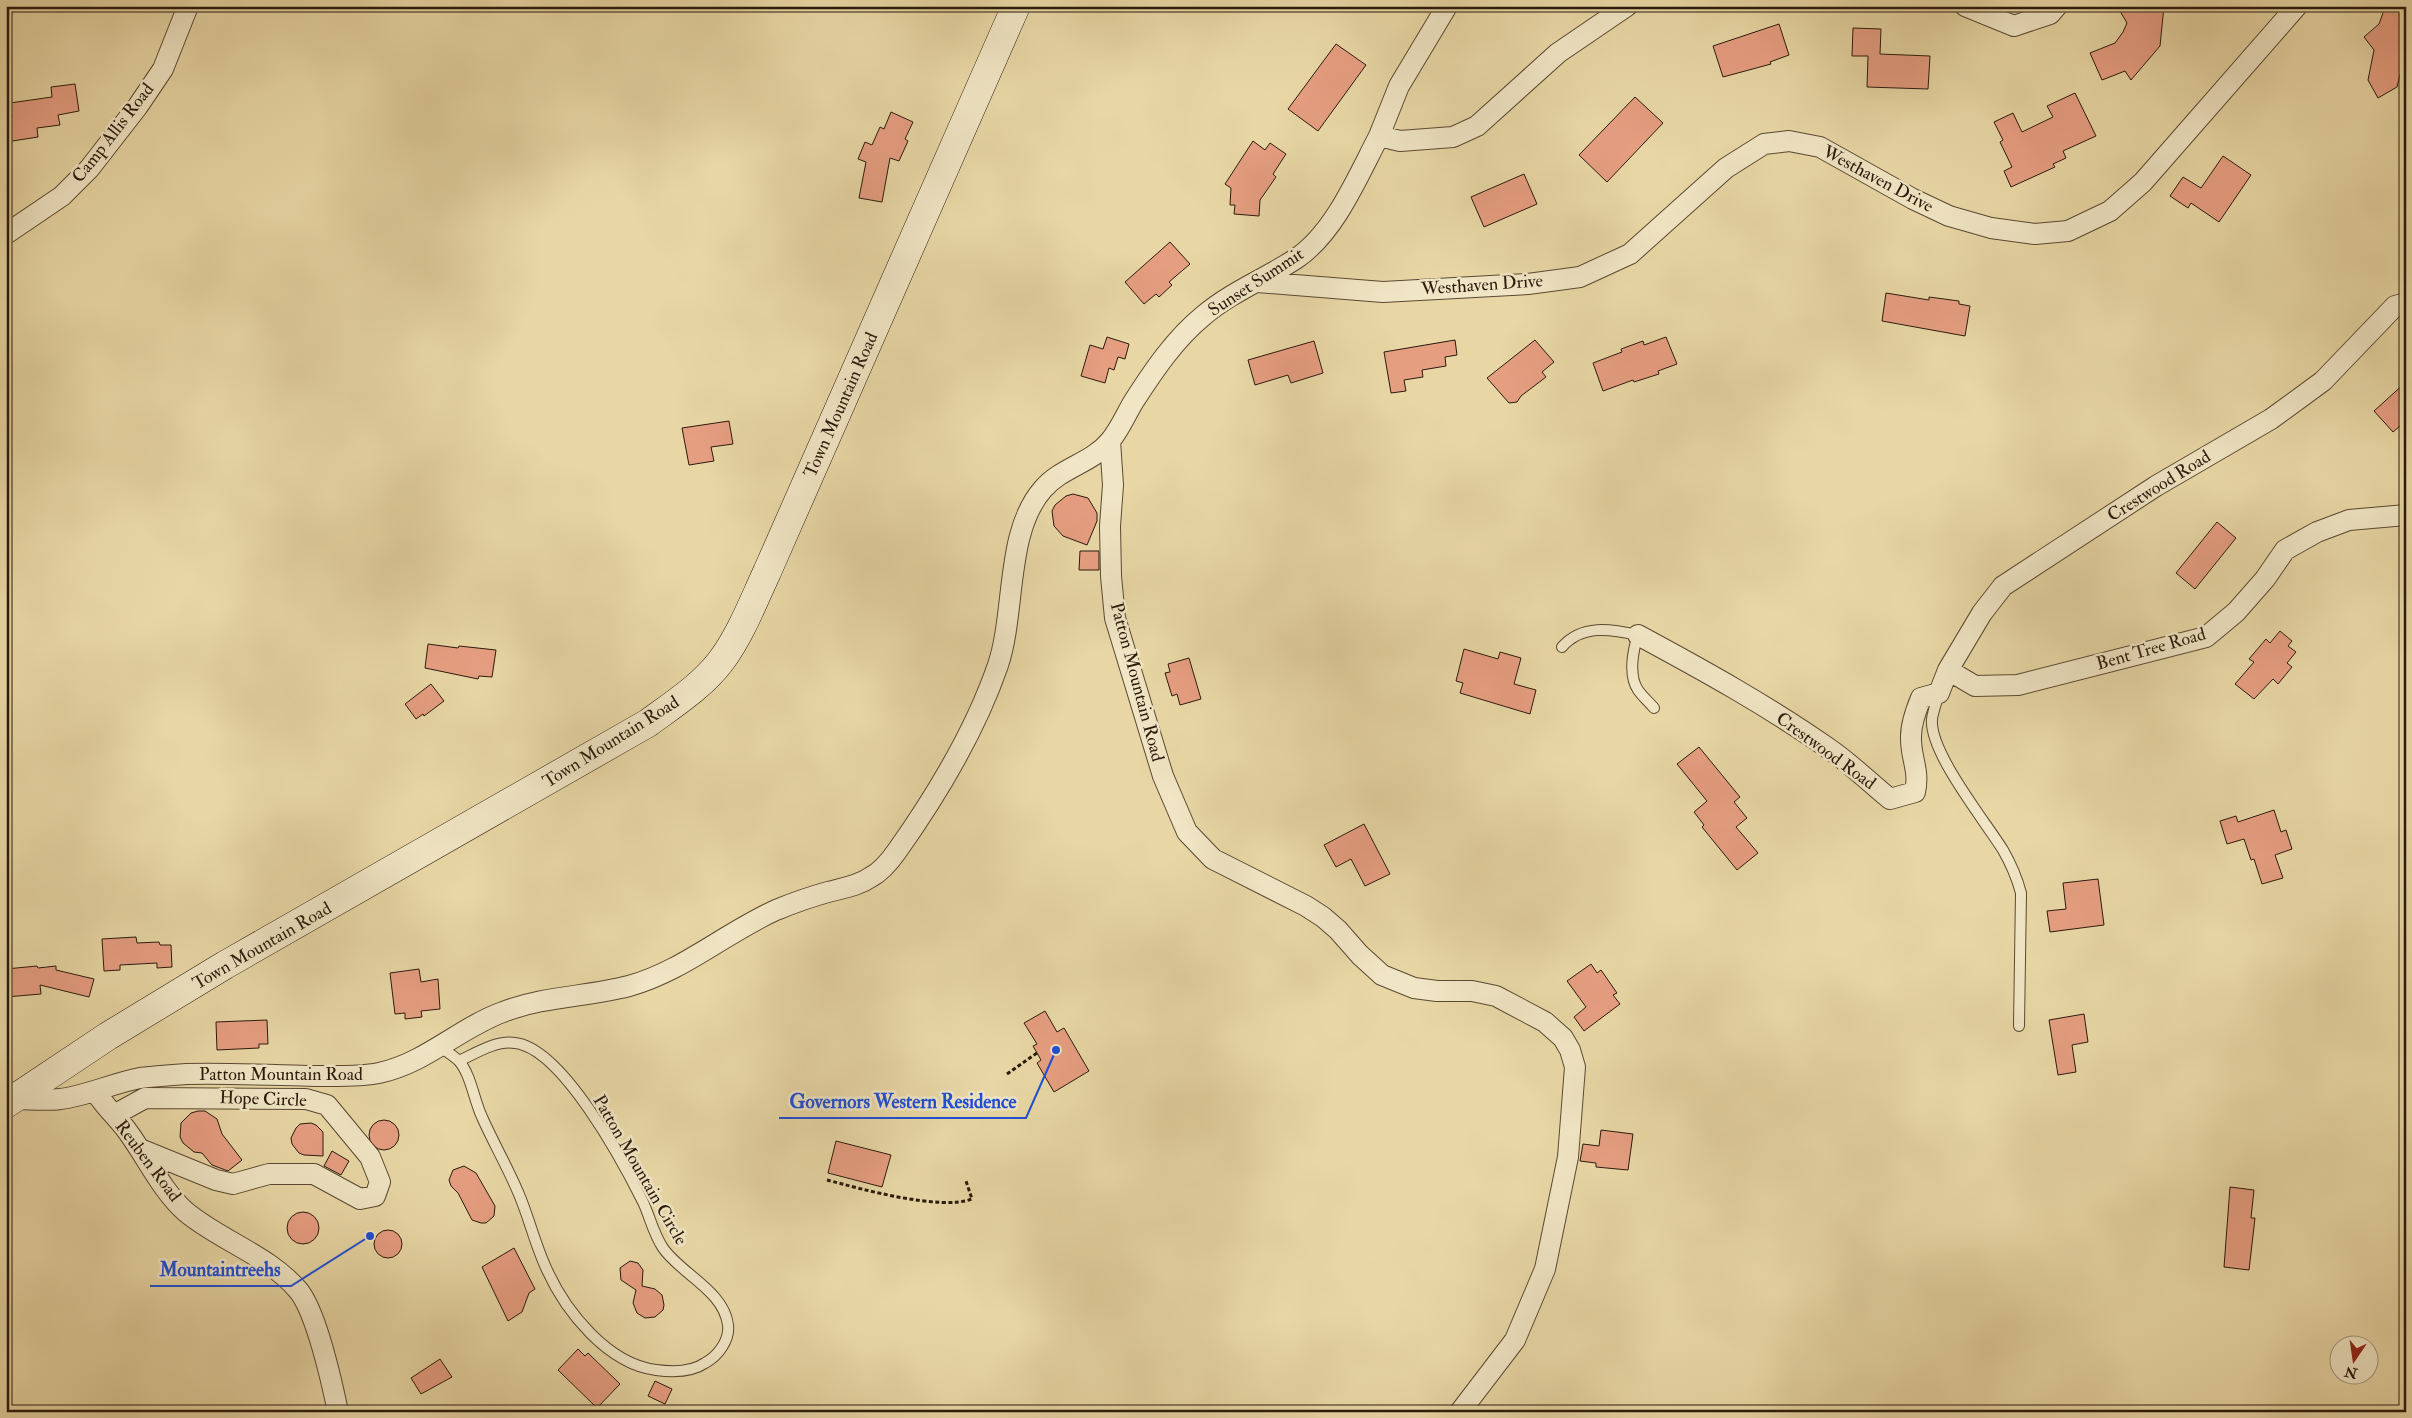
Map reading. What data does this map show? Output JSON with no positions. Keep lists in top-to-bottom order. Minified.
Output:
{"streets":{"main road":["Town Mountain Road"],"street":["Camp Allis Road","Westhaven Drive","Sunset Summit","Crestwood Road","Bent Tree Road","Patton Mountain Road","Hope Circle","Reuben Road"],"lane":["Patton Mountain Circle"]},"crossings":[["Westhaven Drive","Sunset Summit"],["Sunset Summit","Patton Mountain Road"],["Town Mountain Road","Patton Mountain Road"],["Crestwood Road","Bent Tree Road"],["Patton Mountain Road","Reuben Road"],["Hope Circle","Reuben Road"]],"places":["Governors Western Residence","Mountaintreehs"],"north":"bottom"}
